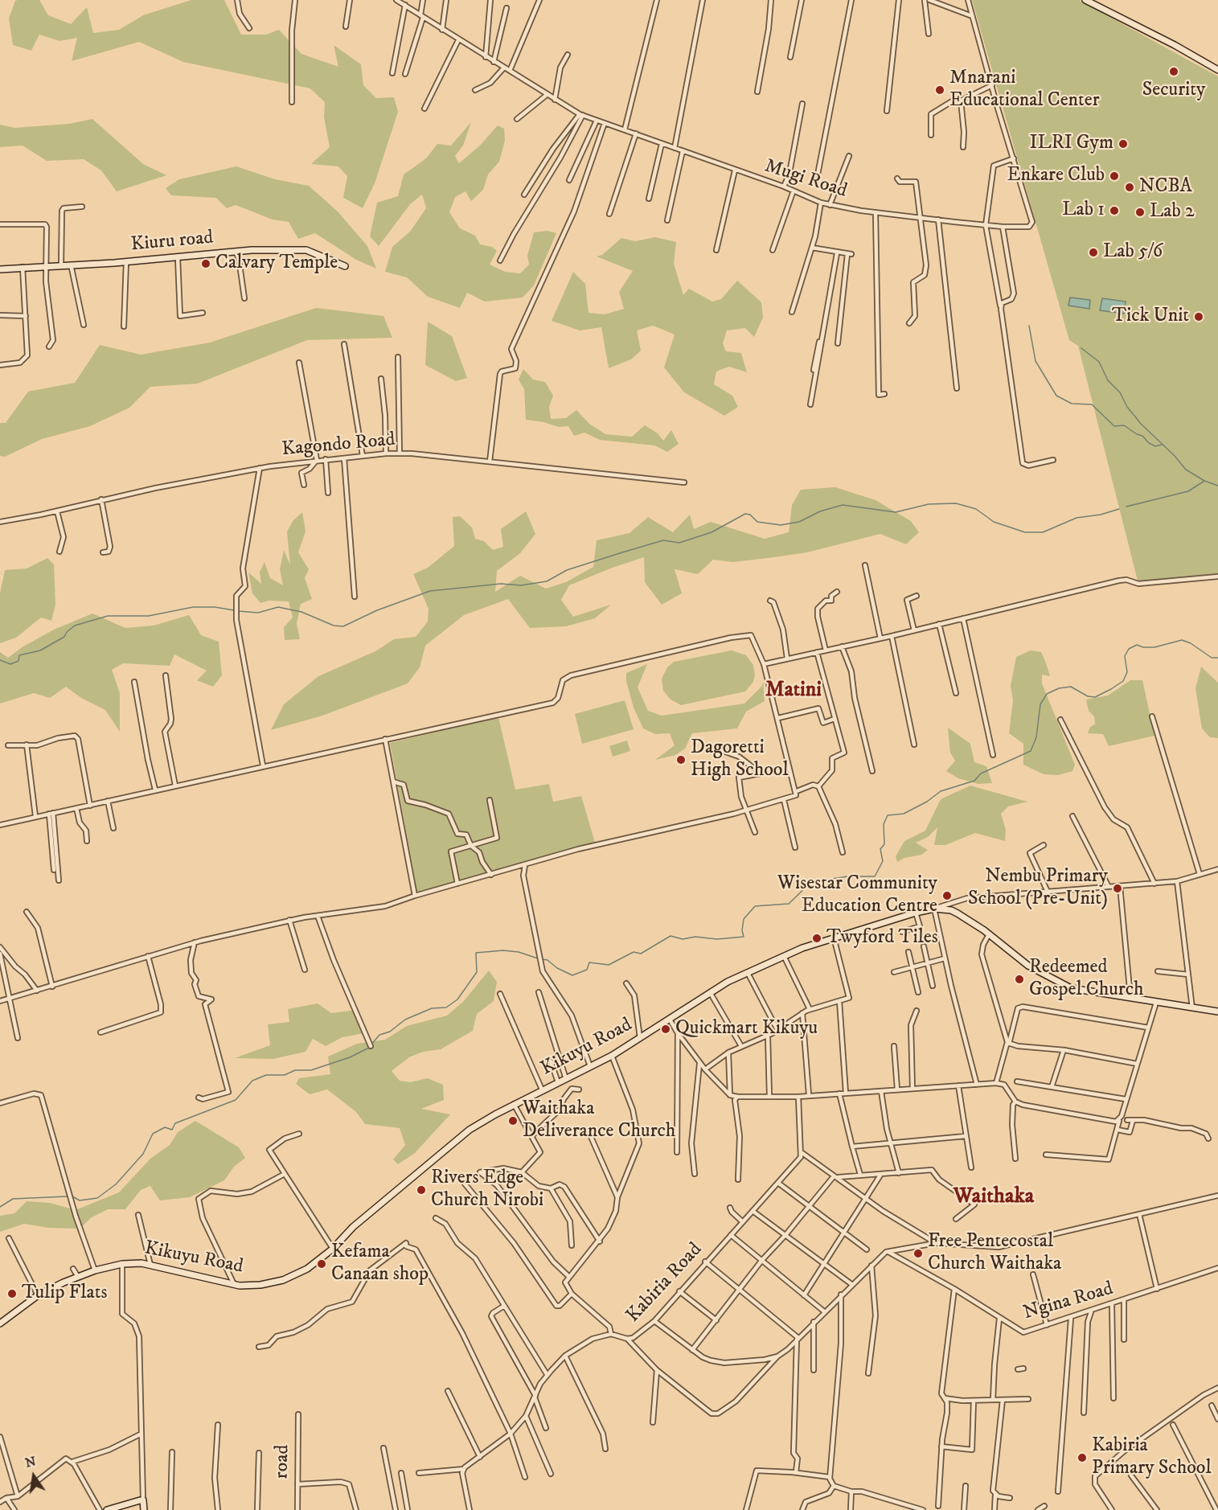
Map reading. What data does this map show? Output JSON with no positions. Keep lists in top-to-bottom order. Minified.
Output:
{"streets":{"main road":["Kiuru road","Kikuyu Road"],"street":["Mugi Road","Kagondo Road","Kabiria Road","Ngina Road","road"]},"districts":["Matini","Waithaka"],"places":["Security","Mnarani Educational Center","ILRI Gym","Enkare Club","NCBA","Lab 1","Lab 2","Lab 5/6","Calvary Temple","Tick Unit","Dagoretti High School","Nembu Primary School (Pre-Unit)","Wisestar Community Education Centre","Twyford Tiles","Redeemed Gospel Church","Quickmart Kikuyu","Waithaka Deliverance Church","Rivers Edge Church Nirobi","Free Pentecostal Church Waithaka","Kefama Canaan shop","Tulip Flats","Kabiria Primary School"],"north":"top"}
